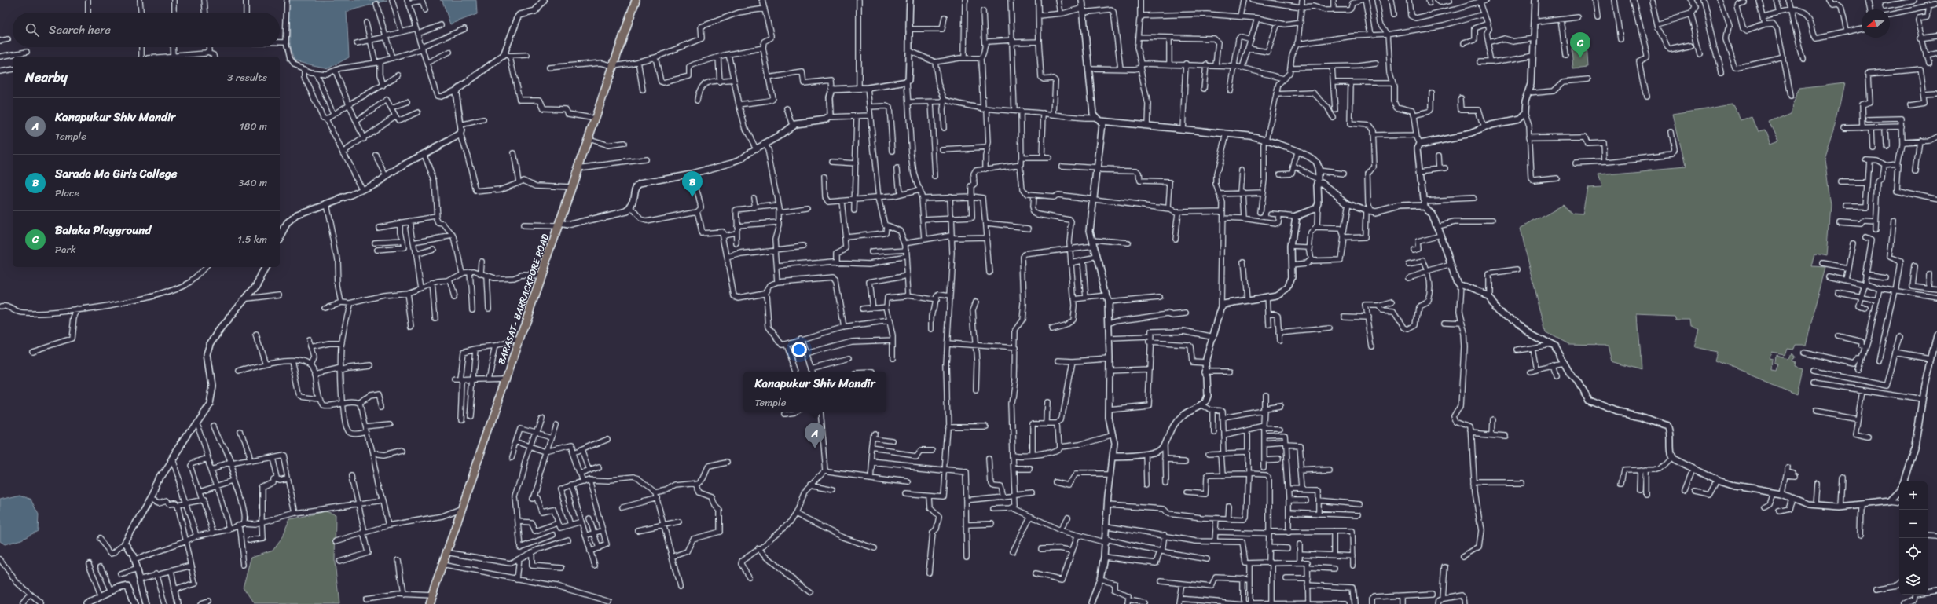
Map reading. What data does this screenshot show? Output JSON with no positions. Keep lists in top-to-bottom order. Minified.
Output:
{"streets":{"main road":["BARASAT- BARRACKPORE ROAD"]},"north":"left","page":{"search":"Search here","pins":["C","B","A"],"heading":["Nearby","3 results"],"list":[{"mark":"A","name":"Kanapukur Shiv Mandir","note":"Temple","value":"180 m"},{"mark":"B","name":"Sarada Ma Girls College","note":"Place","value":"340 m"},{"mark":"C","name":"Balaka Playground","note":"Park","value":"1.5 km"}],"popup":["Kanapukur Shiv Mandir","Temple"],"map_buttons":["+","−"]}}
